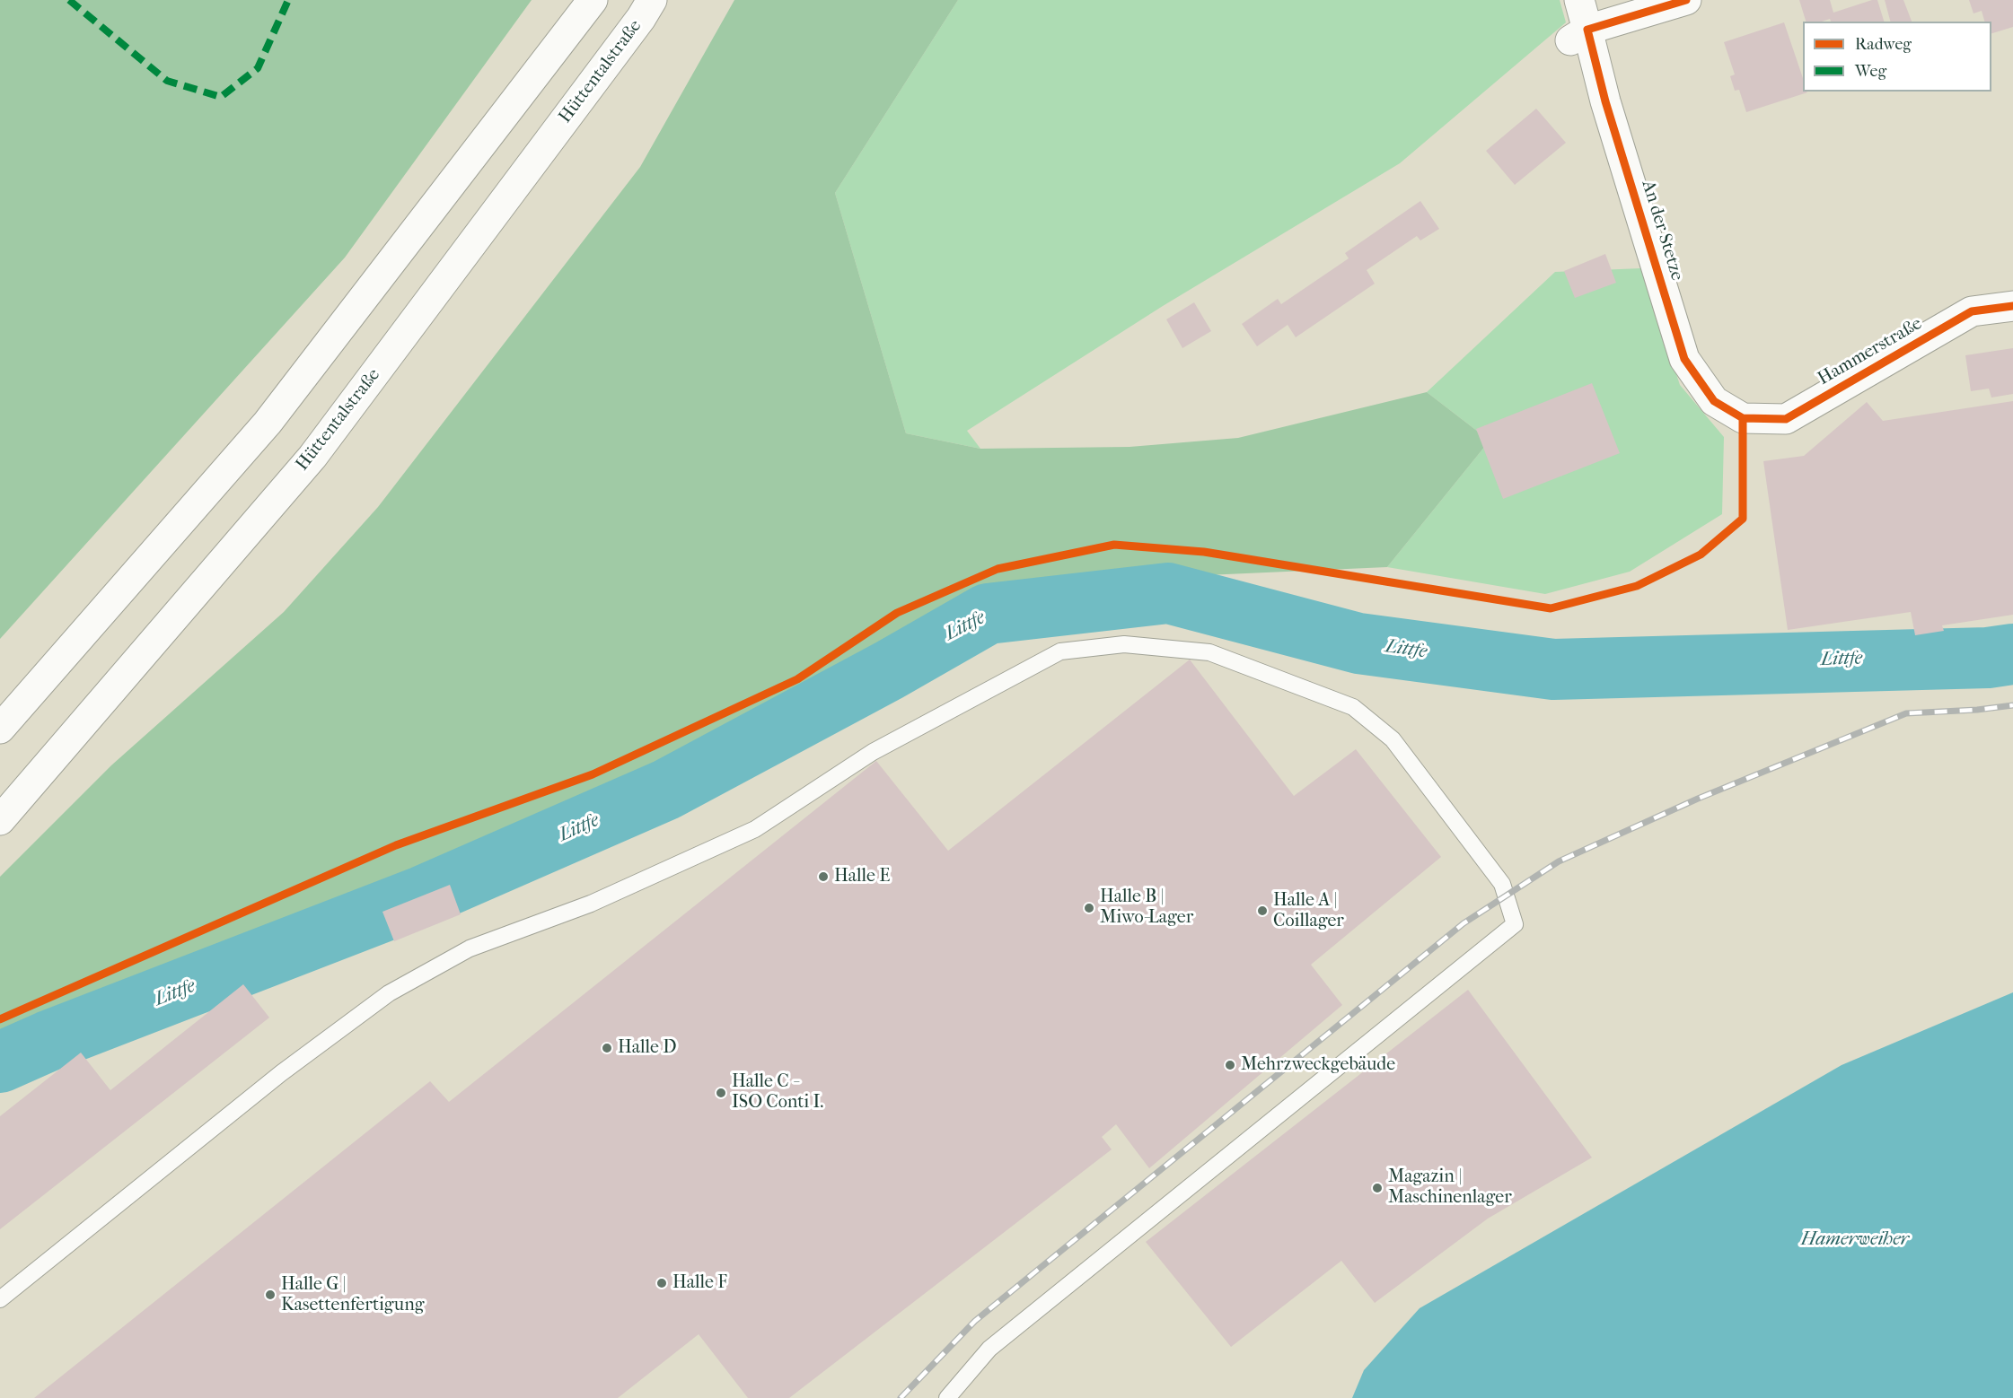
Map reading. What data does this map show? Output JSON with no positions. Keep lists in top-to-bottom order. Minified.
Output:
{"streets":{"main road":["Hüttentalstraße","An der Stetze","Hammerstraße"]},"crossings":[["An der Stetze","Hammerstraße"]],"water":["Littfe","Hamerweiher"],"places":["Halle E","Halle B | Miwo-Lager","Halle A | Coillager","Halle D","Mehrzweckgebäude","Halle C - ISO Conti I.","Magazin | Maschinenlager","Halle F","Halle G | Kasettenfertigung"],"legend":["Radweg","Weg"]}
